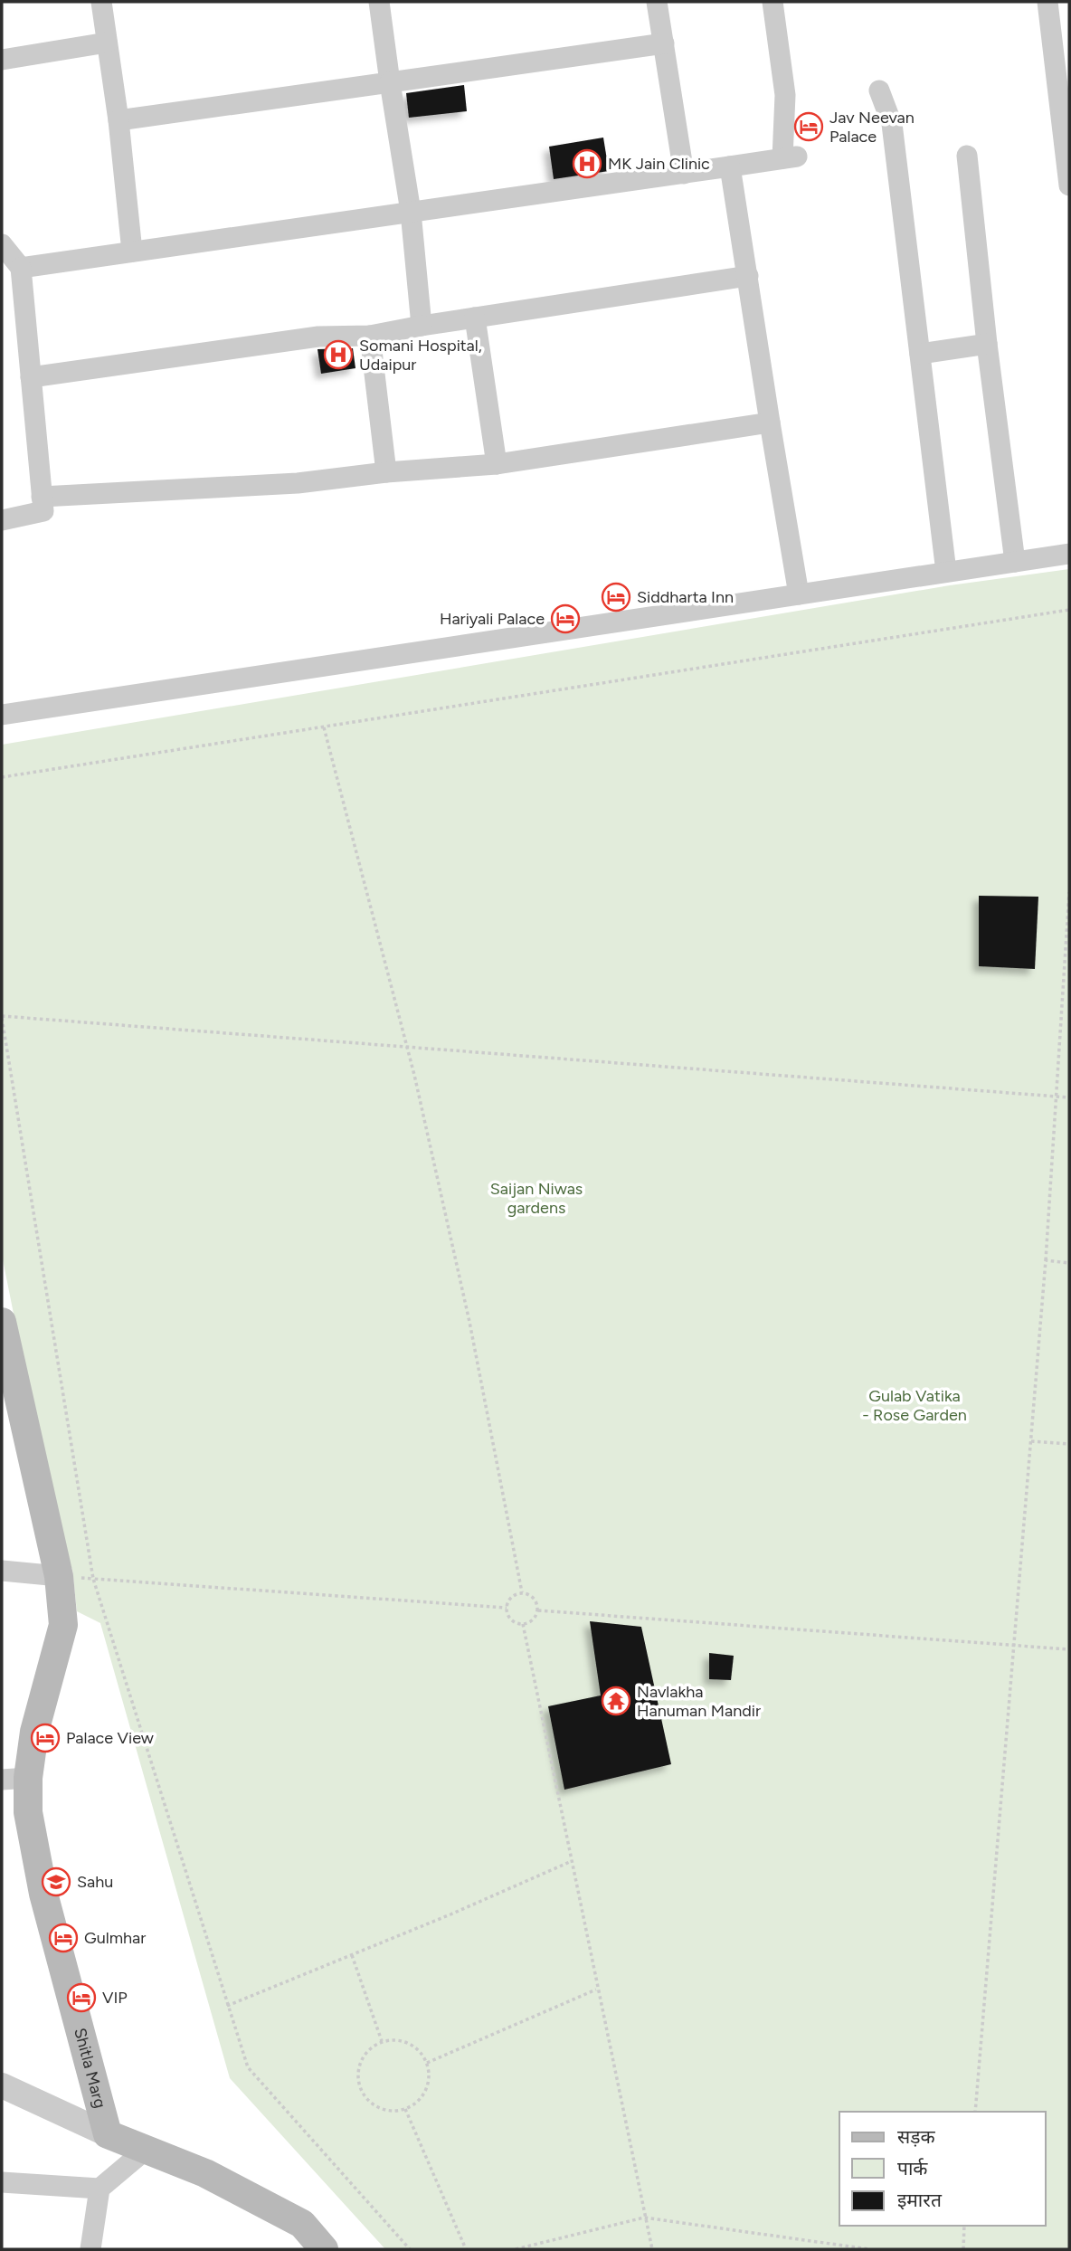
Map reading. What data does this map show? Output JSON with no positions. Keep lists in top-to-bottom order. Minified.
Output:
{"streets":{"main road":["Shitla Marg"]},"parks":["Saijan Niwas gardens","Gulab Vatika - Rose Garden"],"places":{"hotel":["Jav Neevan Palace","Siddharta Inn","Hariyali Palace","Palace View","Gulmhar","VIP"],"hospital":["MK Jain Clinic","Somani Hospital, Udaipur"],"temple":["Navlakha Hanuman Mandir"],"school or university":["Sahu"]},"legend":["सड़क","पार्क","इमारत"]}
